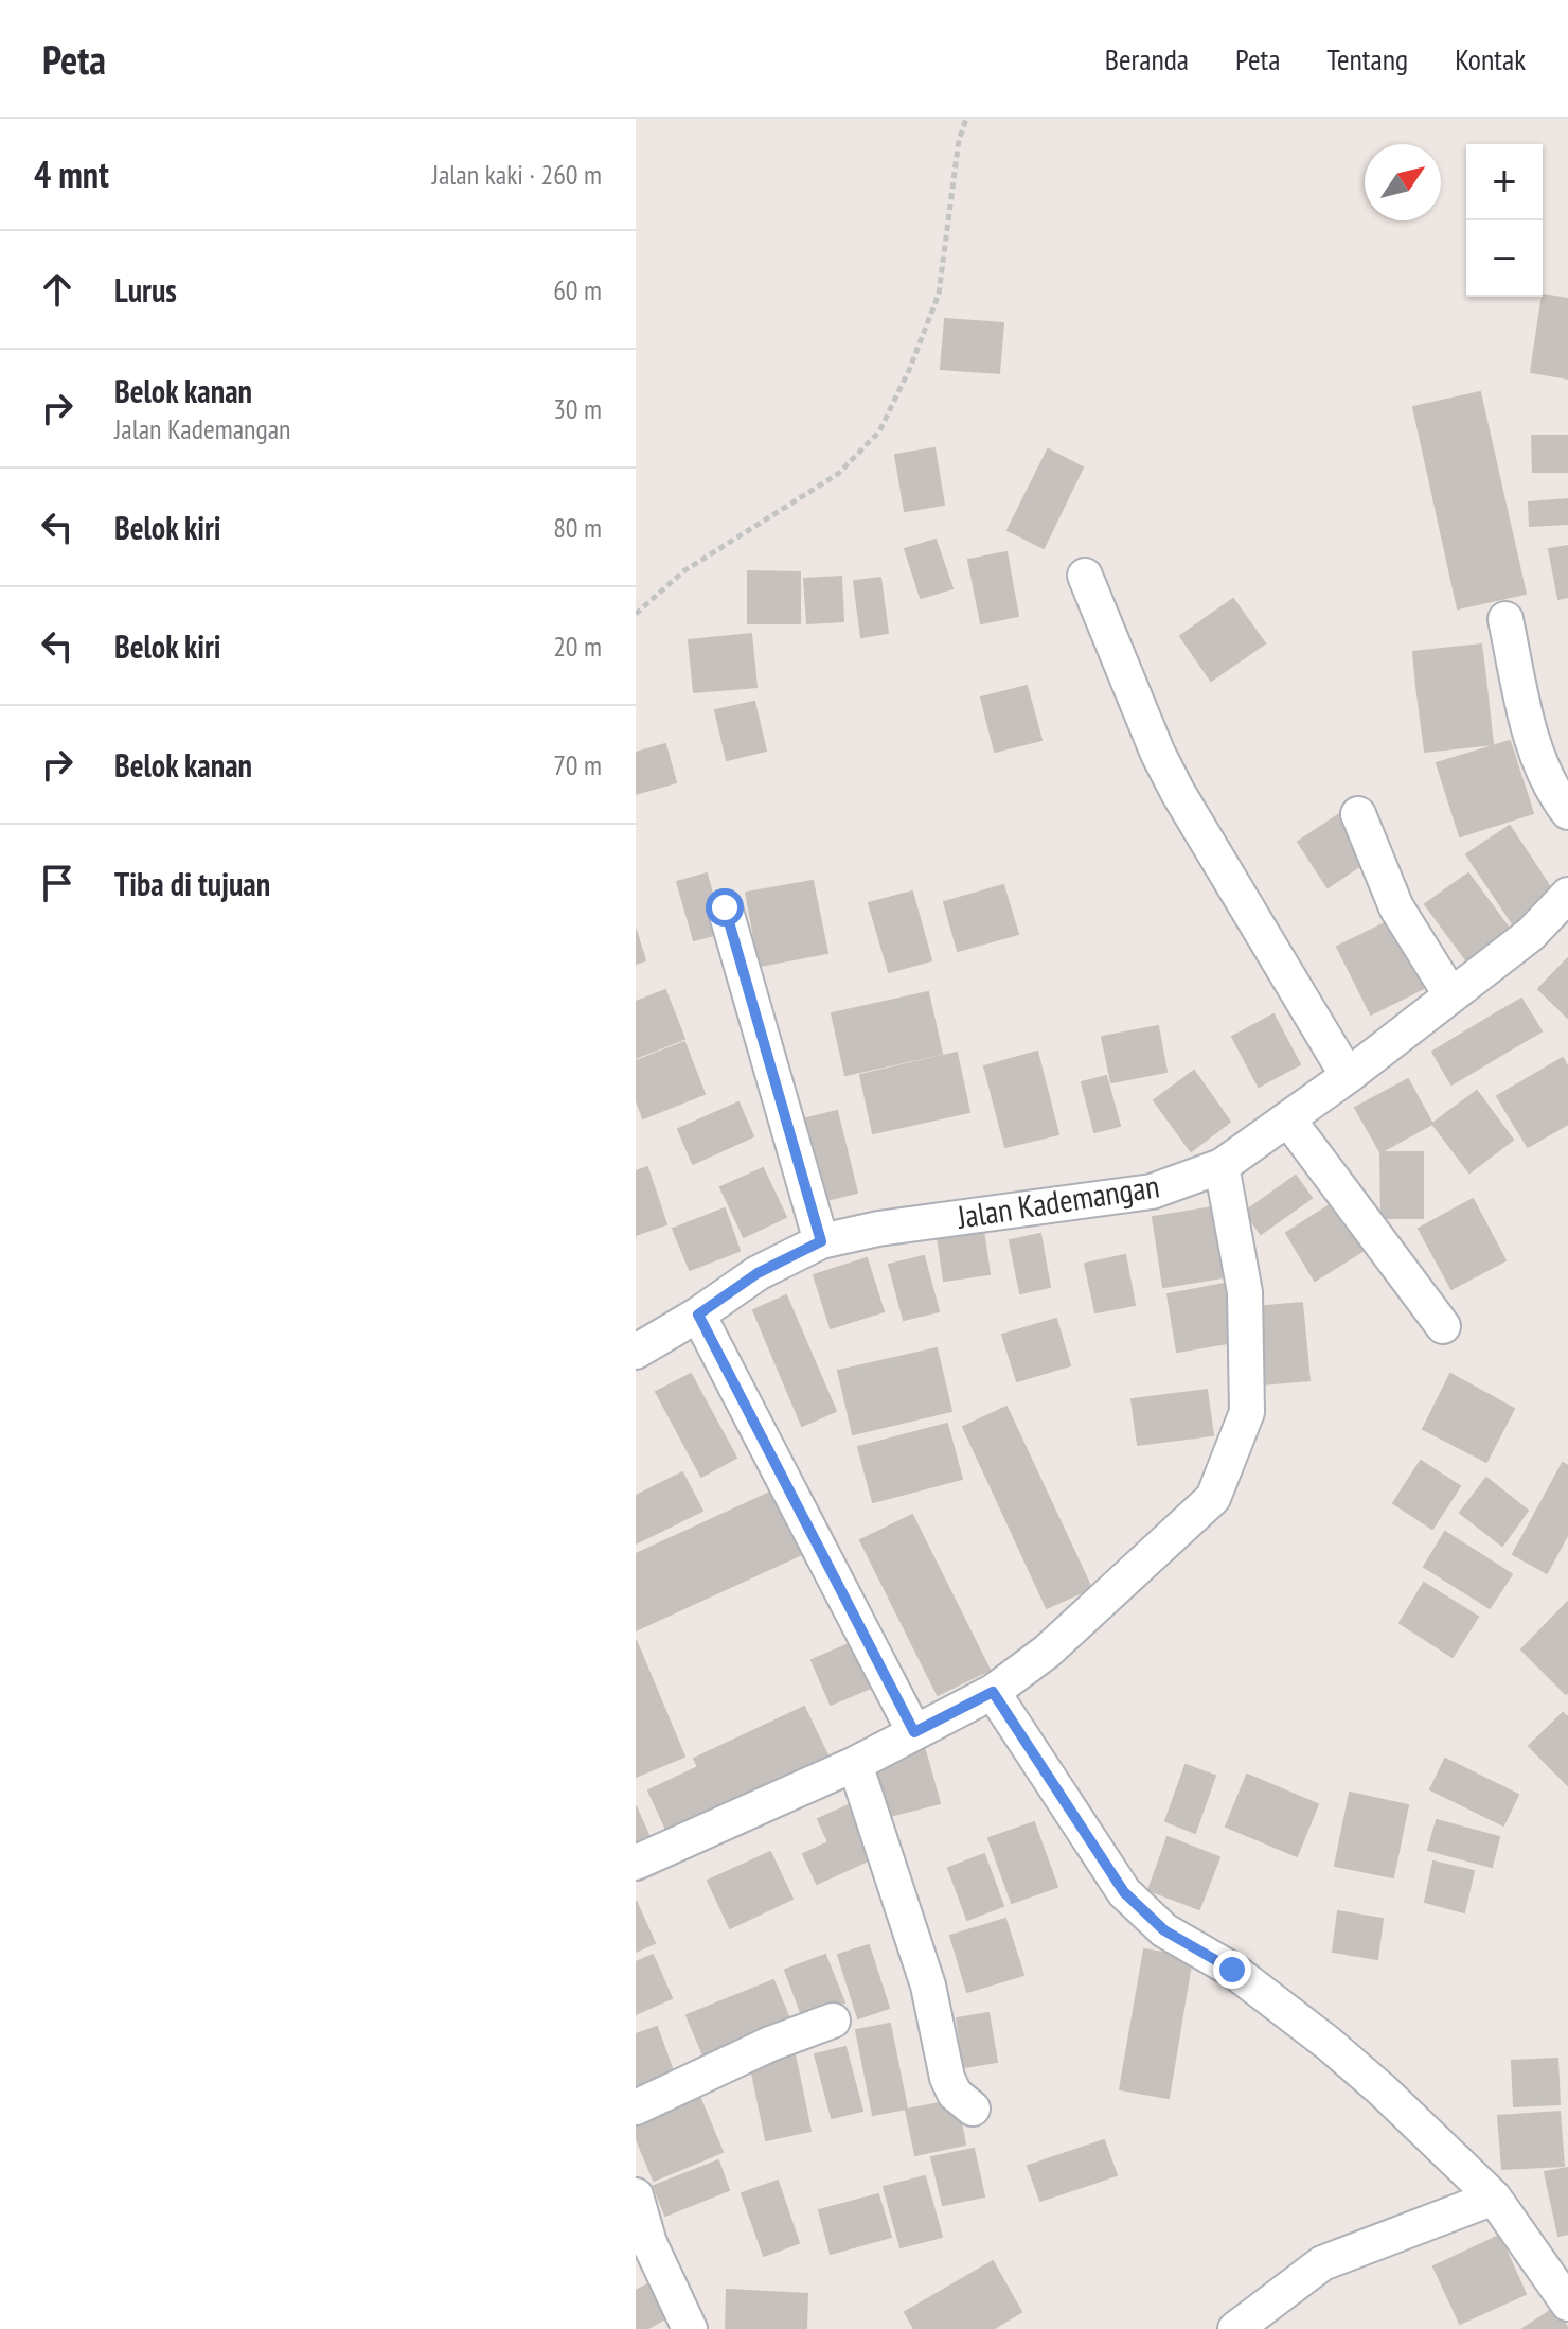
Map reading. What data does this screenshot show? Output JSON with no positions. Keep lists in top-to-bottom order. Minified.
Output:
{"streets":{"street":["Jalan Kademangan"]},"north":"top right","page":{"header":"Peta","nav":["Beranda","Peta","Tentang","Kontak"],"heading":["4 mnt","Jalan kaki · 260 m"],"map_buttons":["+","−"],"list":[["Lurus","60 m"],["Belok kanan","Jalan Kademangan","30 m"],["Belok kiri","80 m"],["Belok kiri","20 m"],["Belok kanan","70 m"],"Tiba di tujuan"]}}
